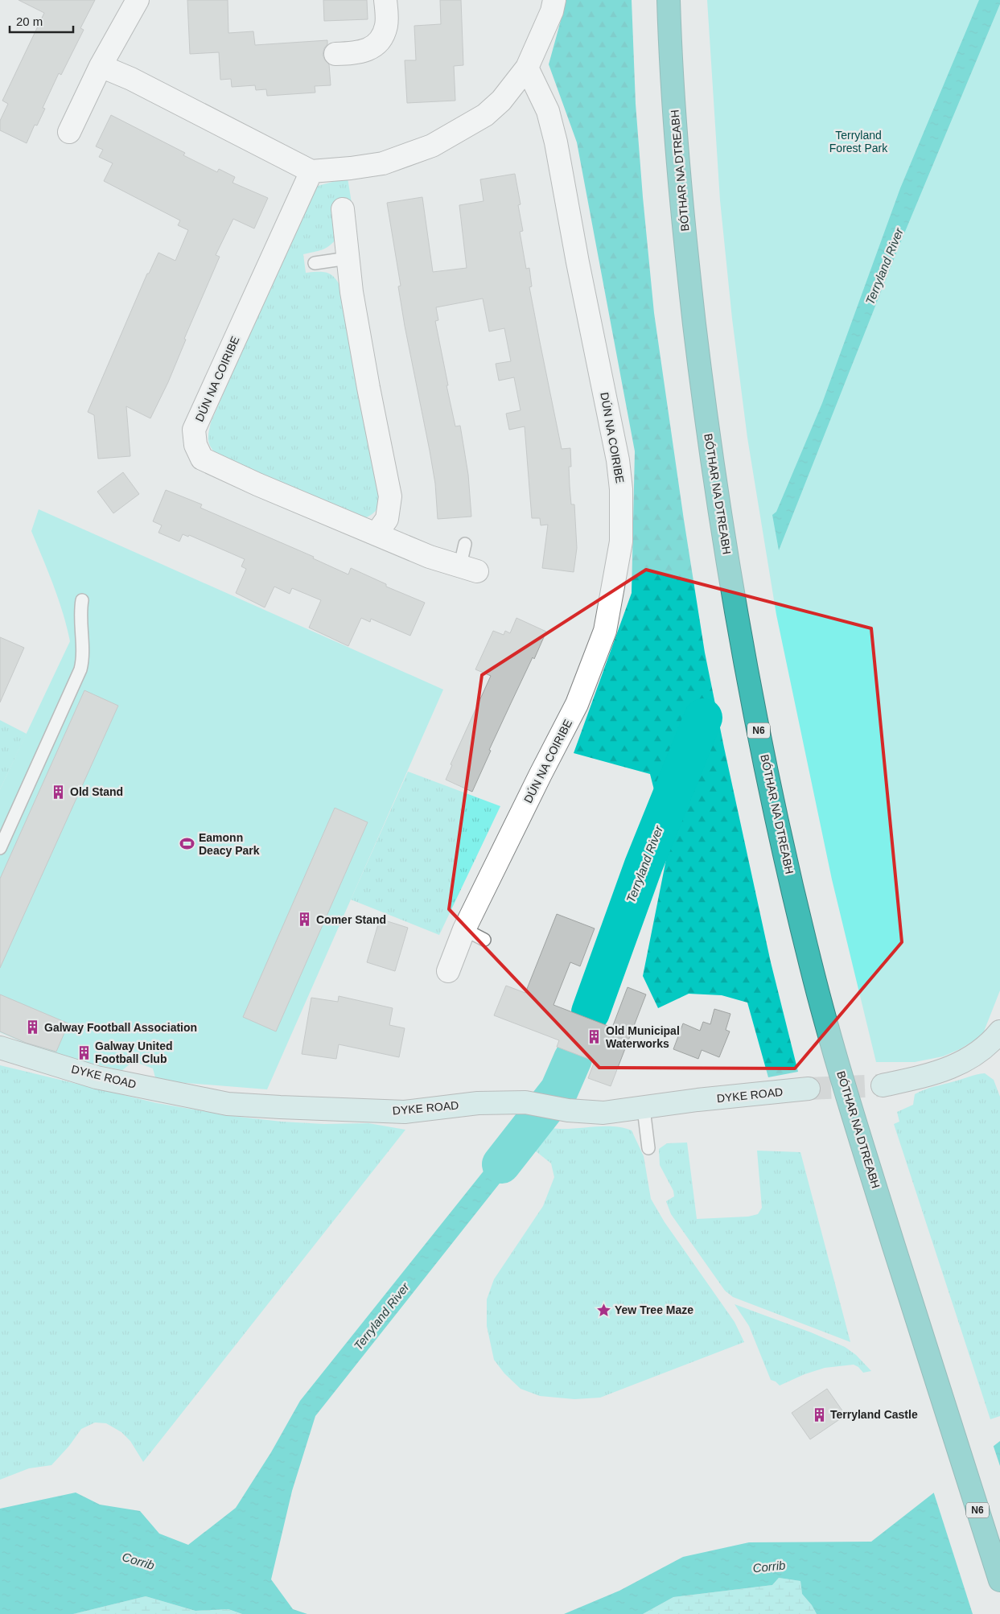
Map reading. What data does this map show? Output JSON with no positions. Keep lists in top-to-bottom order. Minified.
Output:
{"streets":{"highway":["BÓTHAR NA DTREABH","N6"],"street":["DÚN NA COIRIBE","DYKE ROAD"]},"water":["Terryland River","Corrib"],"parks":["Terryland Forest Park"],"places":{"building":["Old Stand","Comer Stand","Galway Football Association","Old Municipal Waterworks","Galway United Football Club","Terryland Castle"],"sports":["Eamonn Deacy Park"],"place":["Yew Tree Maze"]},"scale_bar":"20 m"}
